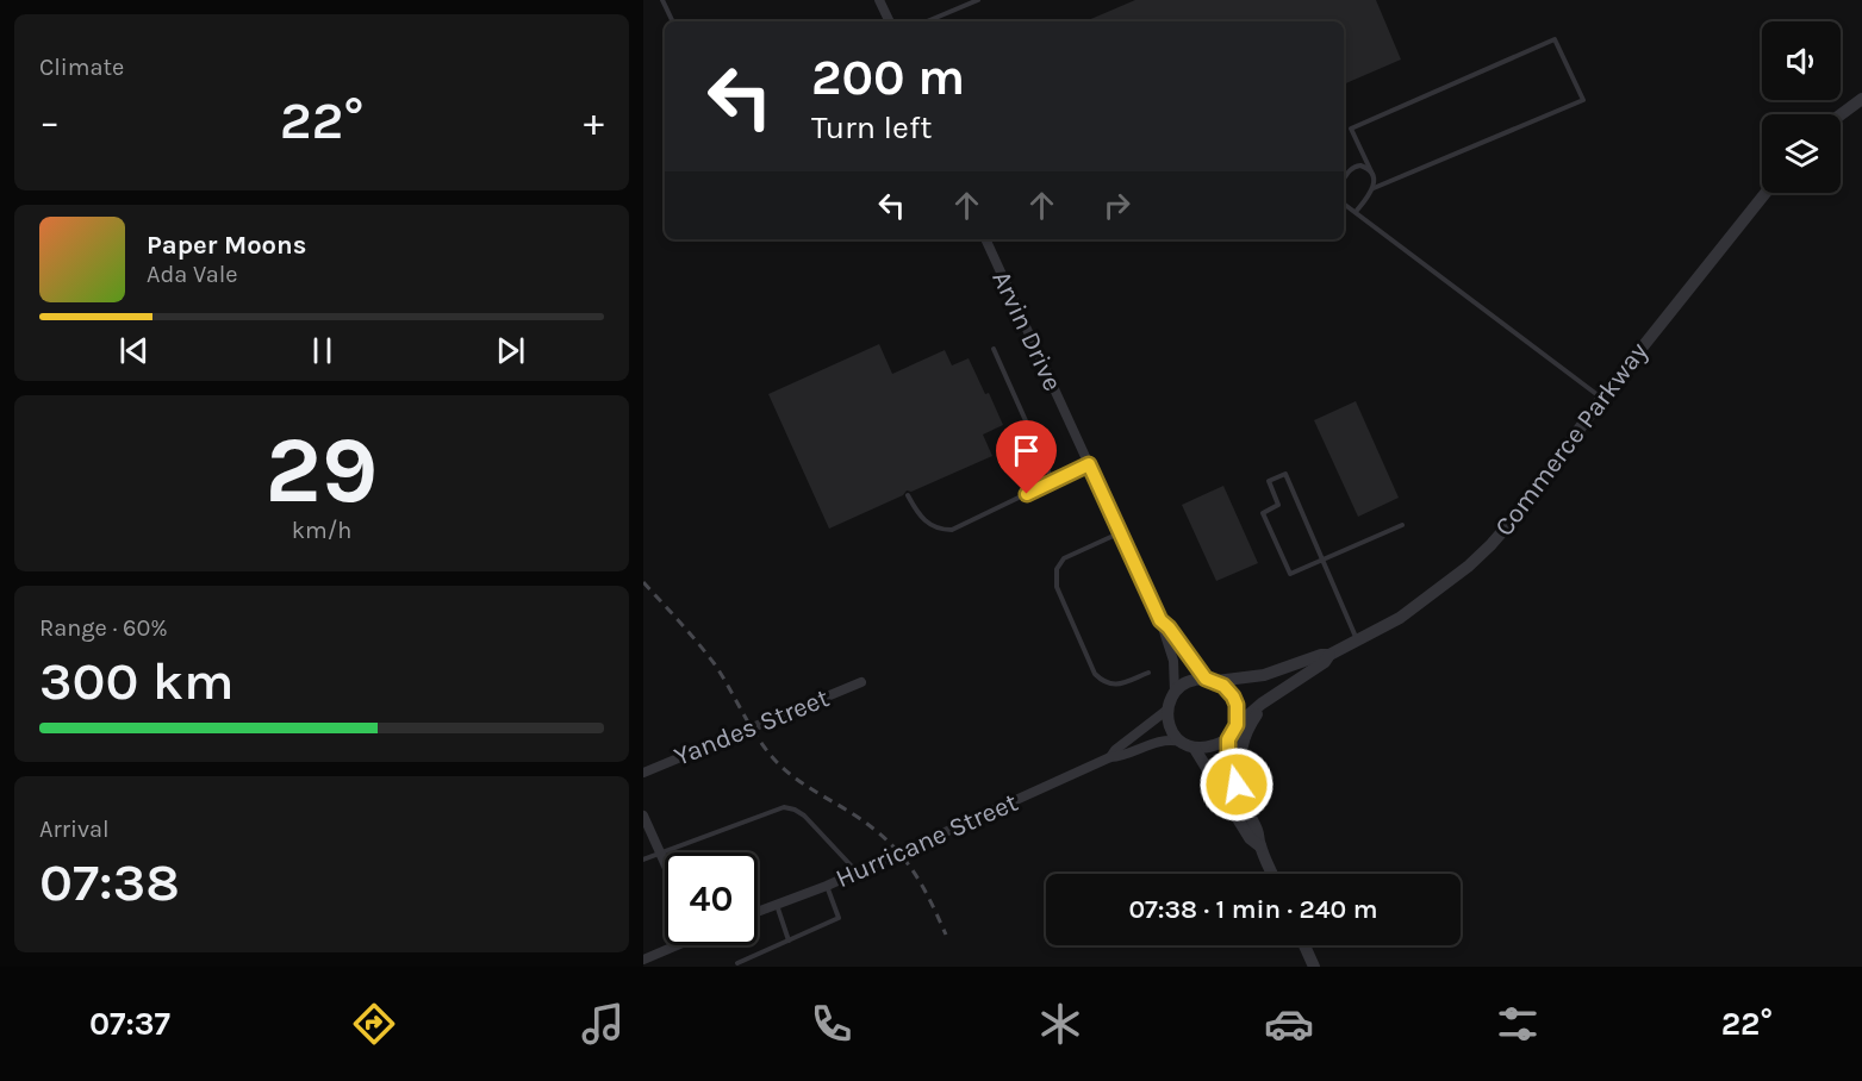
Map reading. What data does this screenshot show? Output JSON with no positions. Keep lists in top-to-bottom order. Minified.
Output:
{"streets":{"street":["Arvin Drive","Commerce Parkway","Yandes Street","Hurricane Street"]},"crossings":[["Arvin Drive","Commerce Parkway"],["Arvin Drive","Hurricane Street"],["Commerce Parkway","Hurricane Street"]],"page":{"tile":["Climate",["29","km/h"],["Range · 60%","300 km"],["Arrival","07:38"]],"turn":["200 m","Turn left"],"heat":["−","22°","+"],"song":["Paper Moons","Ada Vale"],"limit":"40","trip":"07:38 · 1 min · 240 m","tabs":["07:37","22°"]}}
